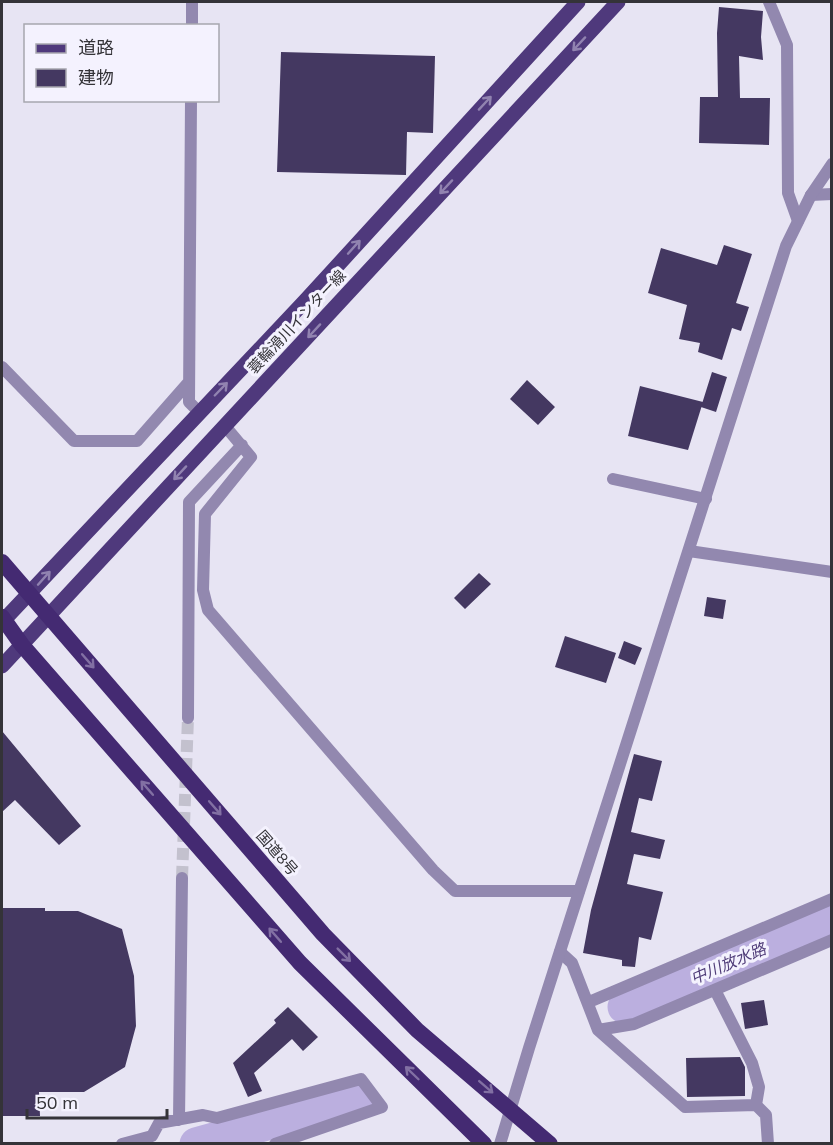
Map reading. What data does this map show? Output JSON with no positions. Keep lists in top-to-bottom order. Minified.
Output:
{"streets":{"highway":["国道8号"],"main road":["蓑輪滑川インター線"]},"crossings":[["蓑輪滑川インター線","国道8号"]],"water":["中川放水路"],"legend":["道路","建物"],"scale_bar":"50 m"}
